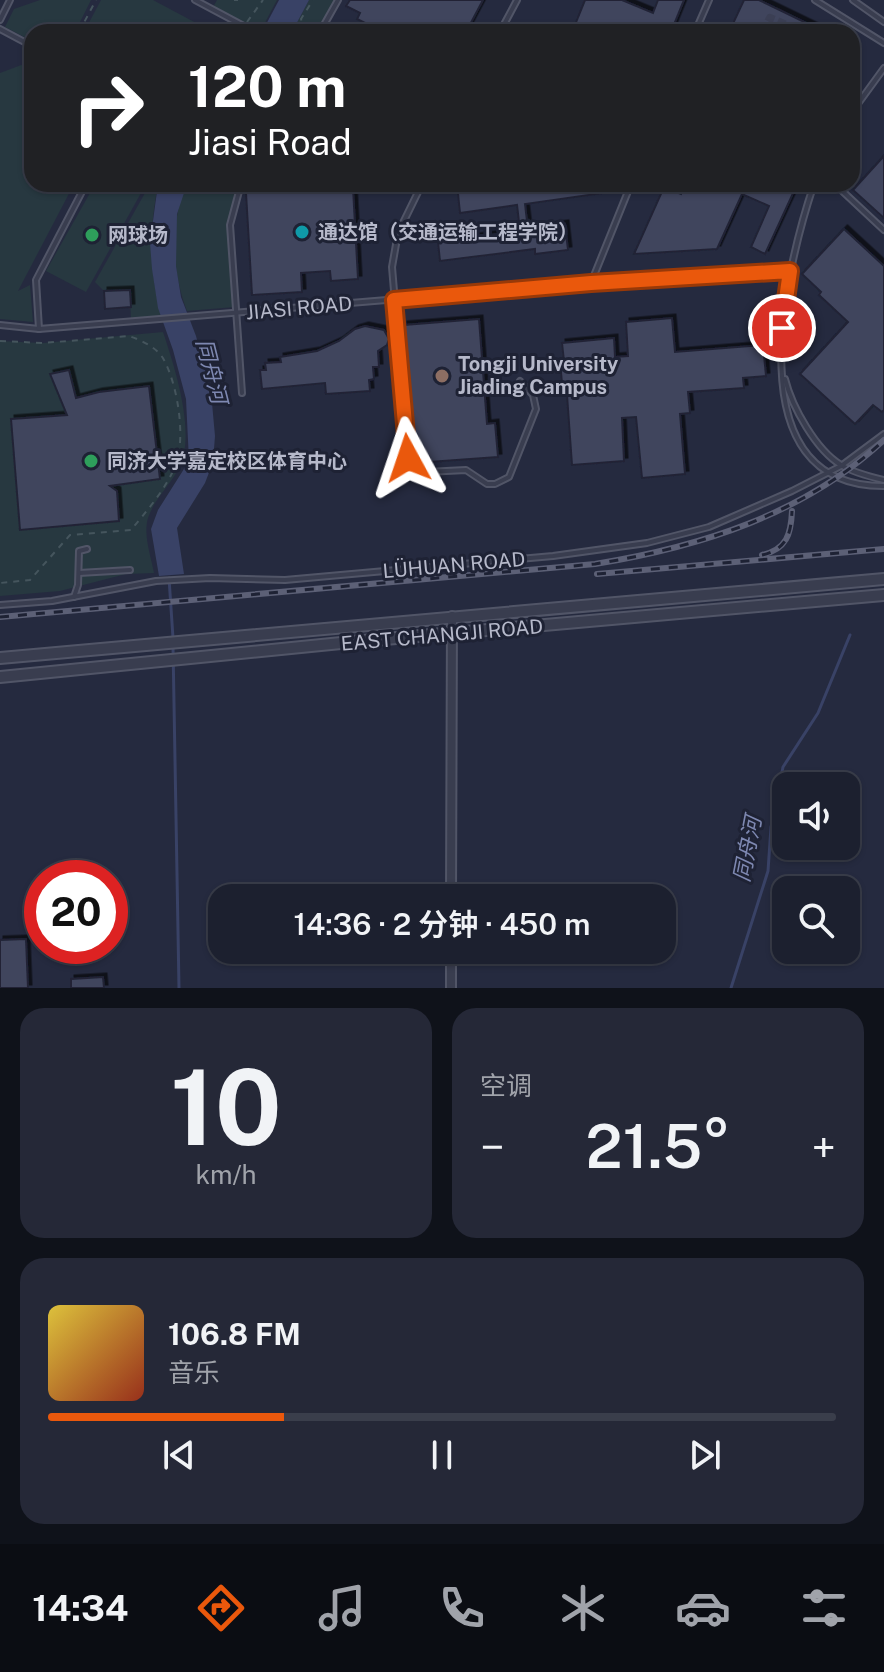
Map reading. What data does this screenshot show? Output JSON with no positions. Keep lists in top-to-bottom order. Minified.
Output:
{"streets":{"street":["EAST CHANGJI ROAD"],"lane":["JIASI ROAD","LÜHUAN ROAD"]},"water":["同舟河"],"places":["通达馆（交通运输工程学院）","网球场","Tongji University Jiading Campus","同济大学嘉定校区体育中心"],"page":{"turn":["120 m","Jiasi Road"],"limit":"20","trip":"14:36 · 2 分钟 · 450 m","tile":[["10","km/h"],"空调"],"heat":["−","21.5°","+"],"song":["106.8 FM","音乐"],"tabs":"14:34"}}
